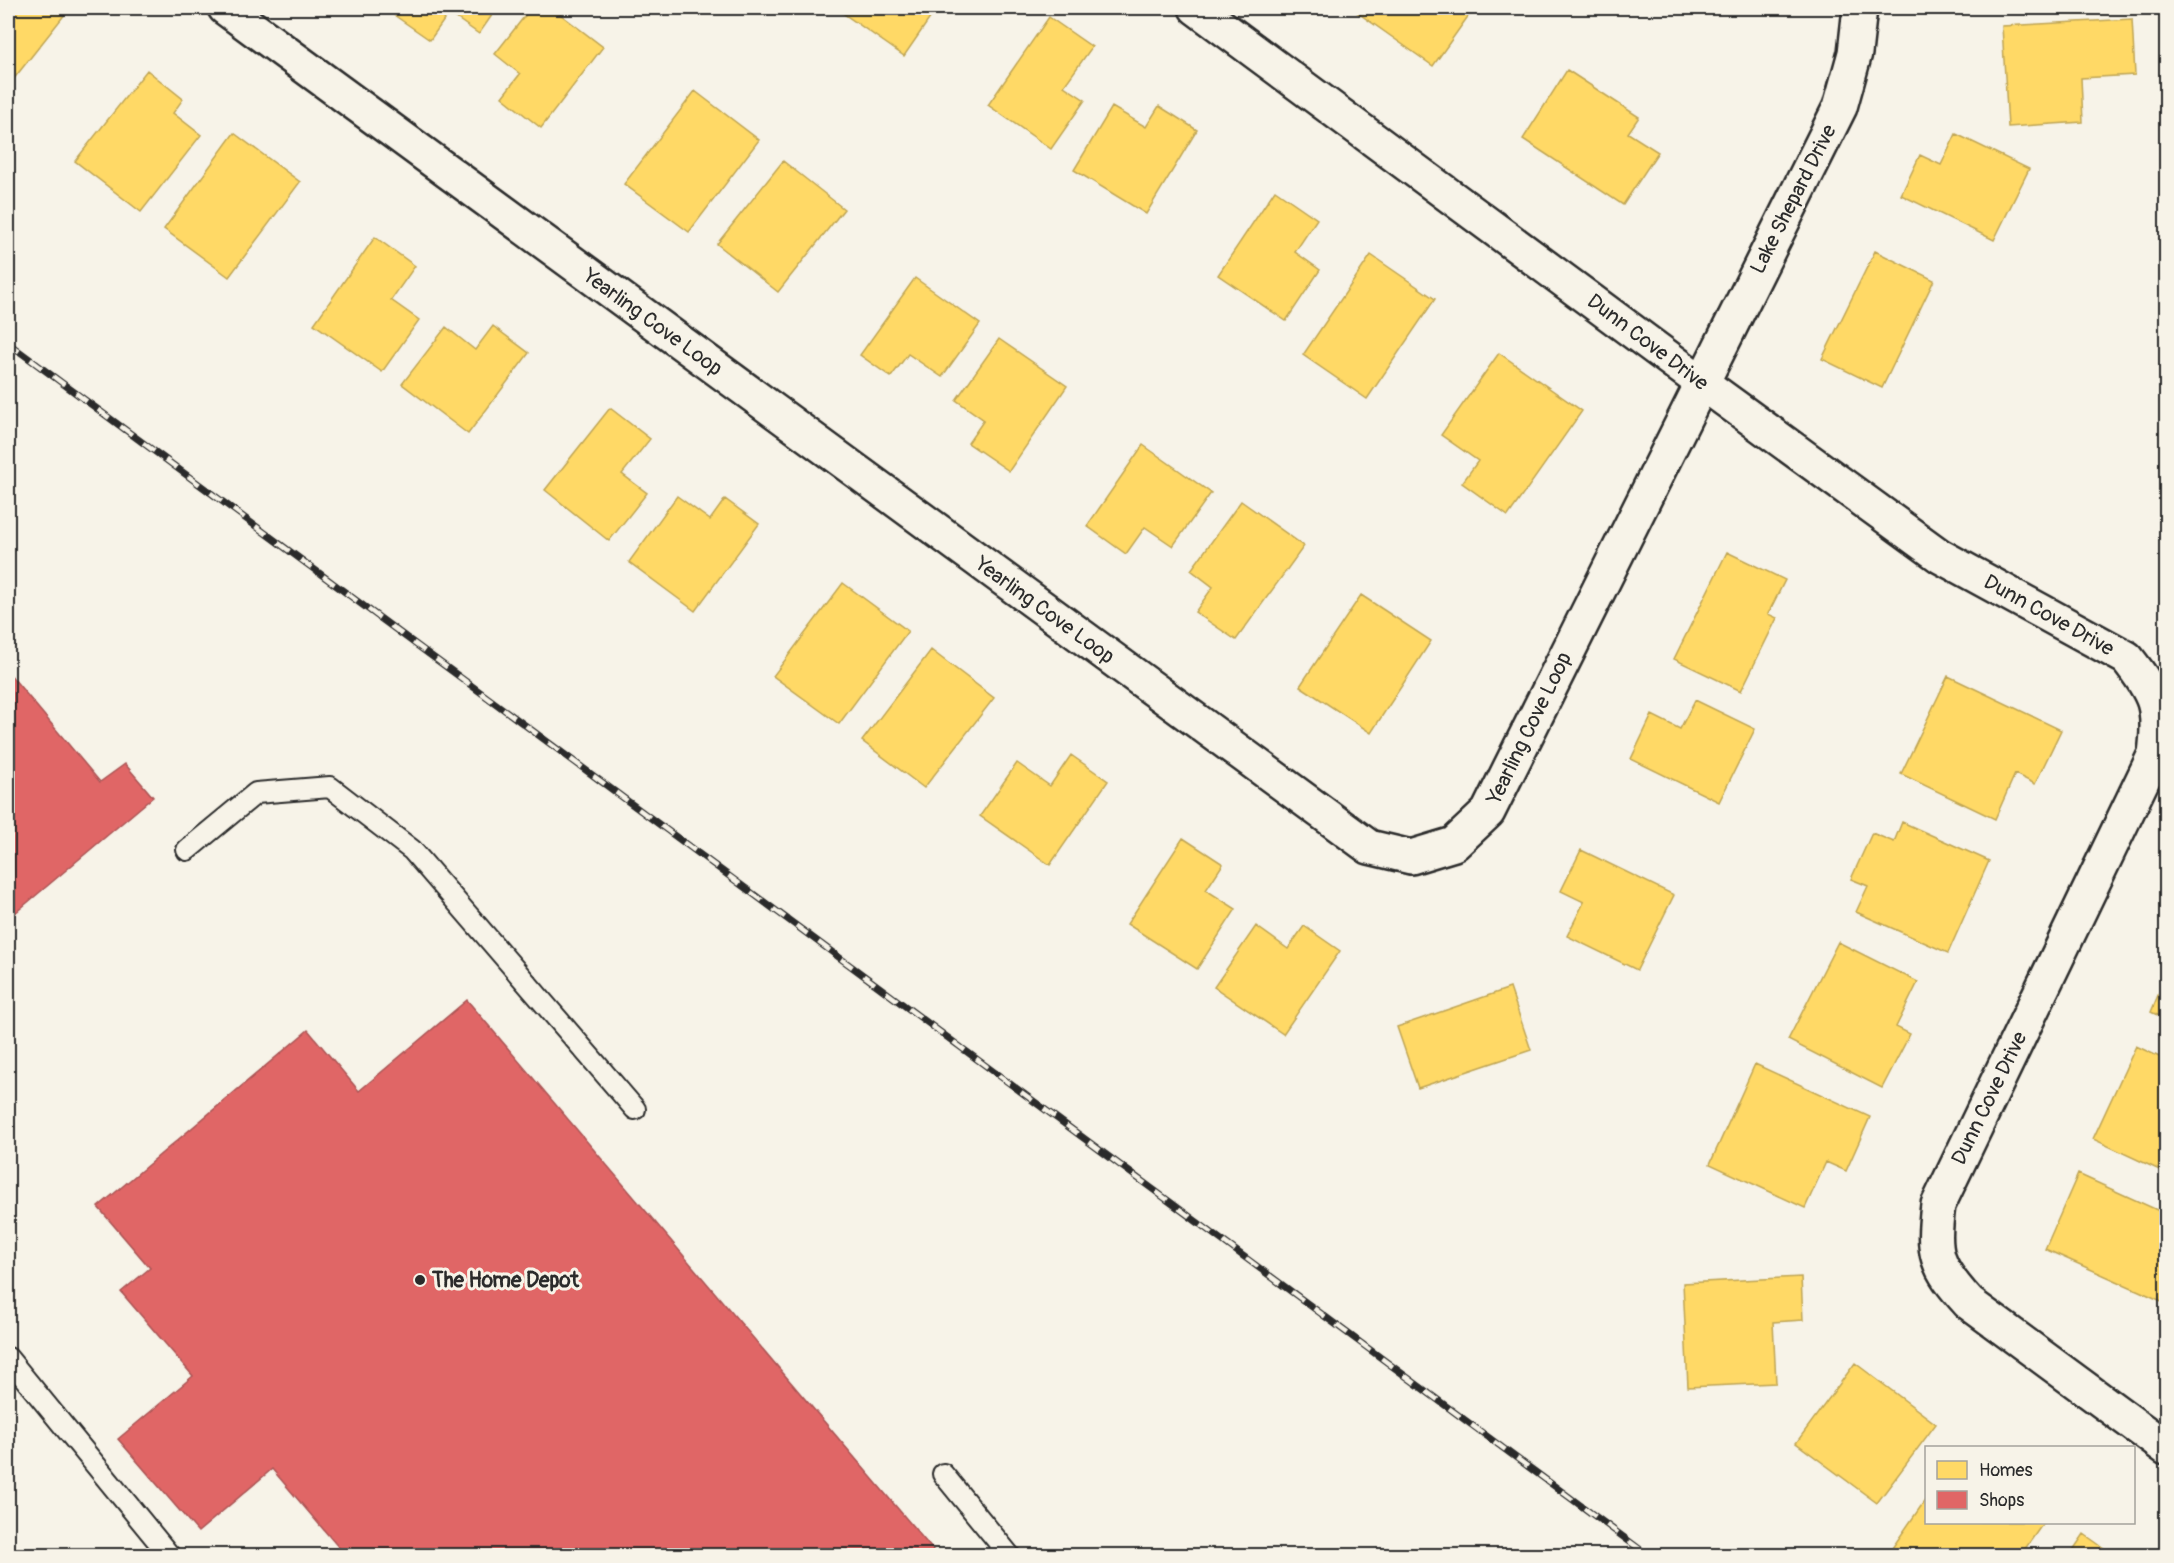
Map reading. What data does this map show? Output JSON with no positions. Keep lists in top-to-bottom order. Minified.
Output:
{"streets":{"street":["Lake Shepard Drive","Yearling Cove Loop","Dunn Cove Drive"]},"crossings":[["Lake Shepard Drive","Yearling Cove Loop"],["Lake Shepard Drive","Dunn Cove Drive"],["Yearling Cove Loop","Dunn Cove Drive"]],"places":["The Home Depot"],"legend":["Homes","Shops"]}
